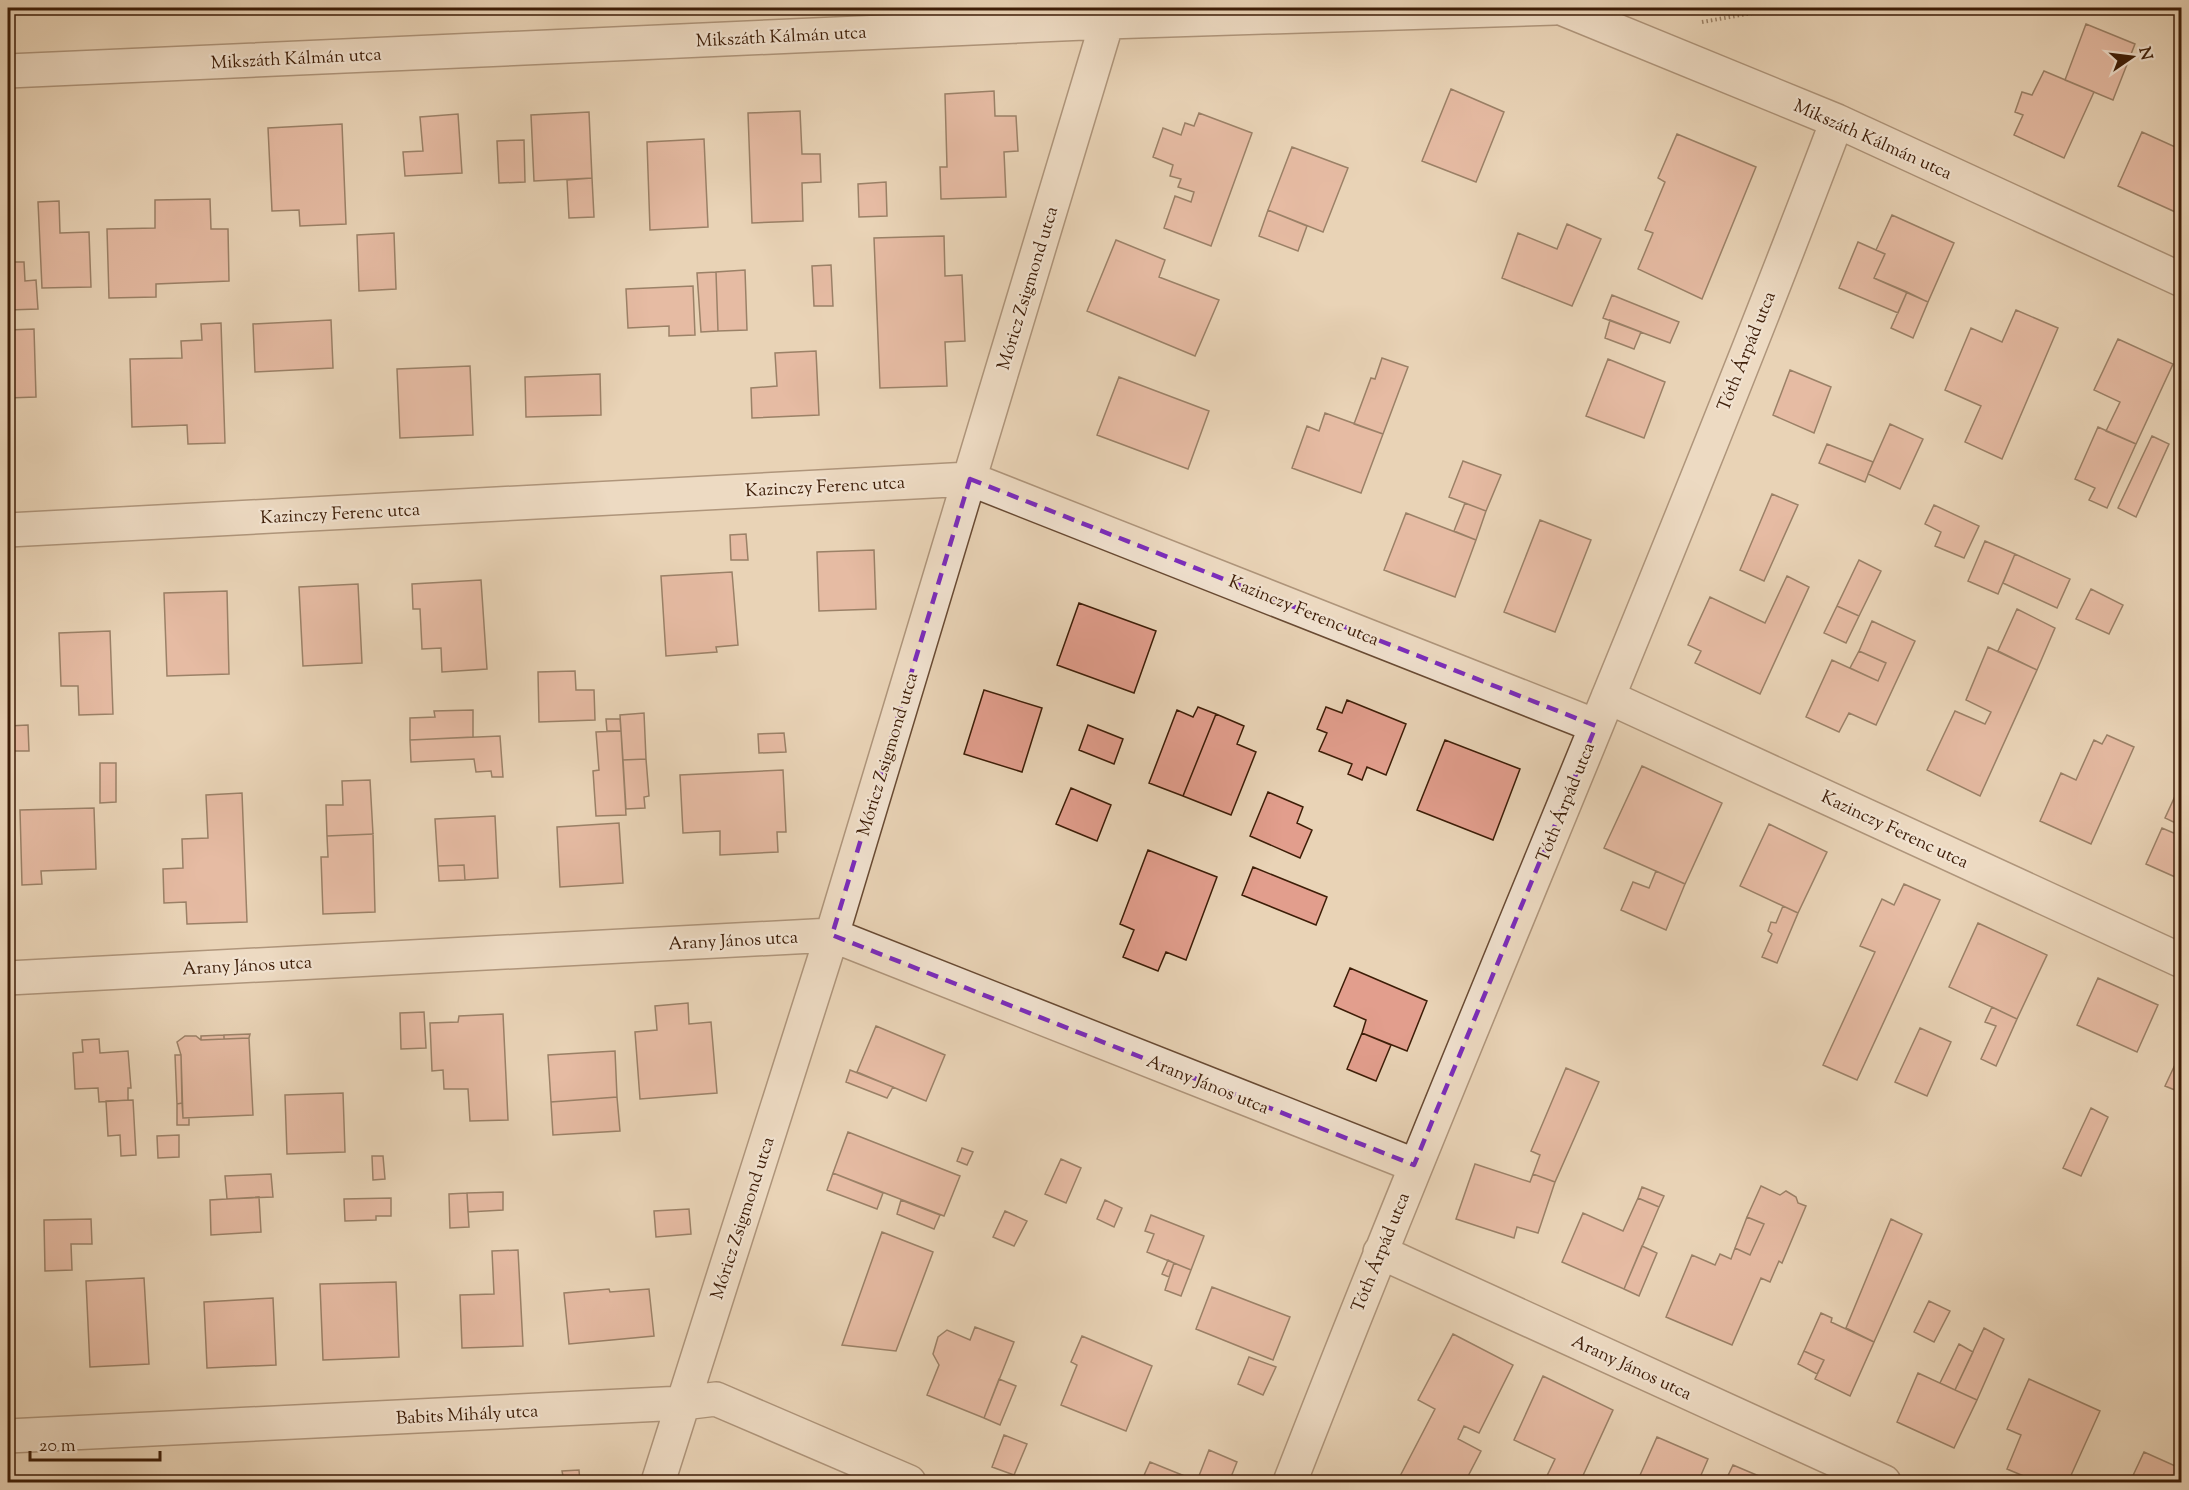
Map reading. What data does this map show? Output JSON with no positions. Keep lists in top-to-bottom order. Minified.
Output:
{"streets":{"street":["Mikszáth Kálmán utca","Móricz Zsigmond utca","Tóth Árpád utca","Kazinczy Ferenc utca","Arany János utca","Babits Mihály utca"]},"crossings":[["Mikszáth Kálmán utca","Móricz Zsigmond utca"],["Mikszáth Kálmán utca","Tóth Árpád utca"],["Móricz Zsigmond utca","Kazinczy Ferenc utca"],["Móricz Zsigmond utca","Arany János utca"],["Móricz Zsigmond utca","Babits Mihály utca"],["Tóth Árpád utca","Kazinczy Ferenc utca"],["Tóth Árpád utca","Arany János utca"]],"scale_bar":"20 m","north":"right"}
